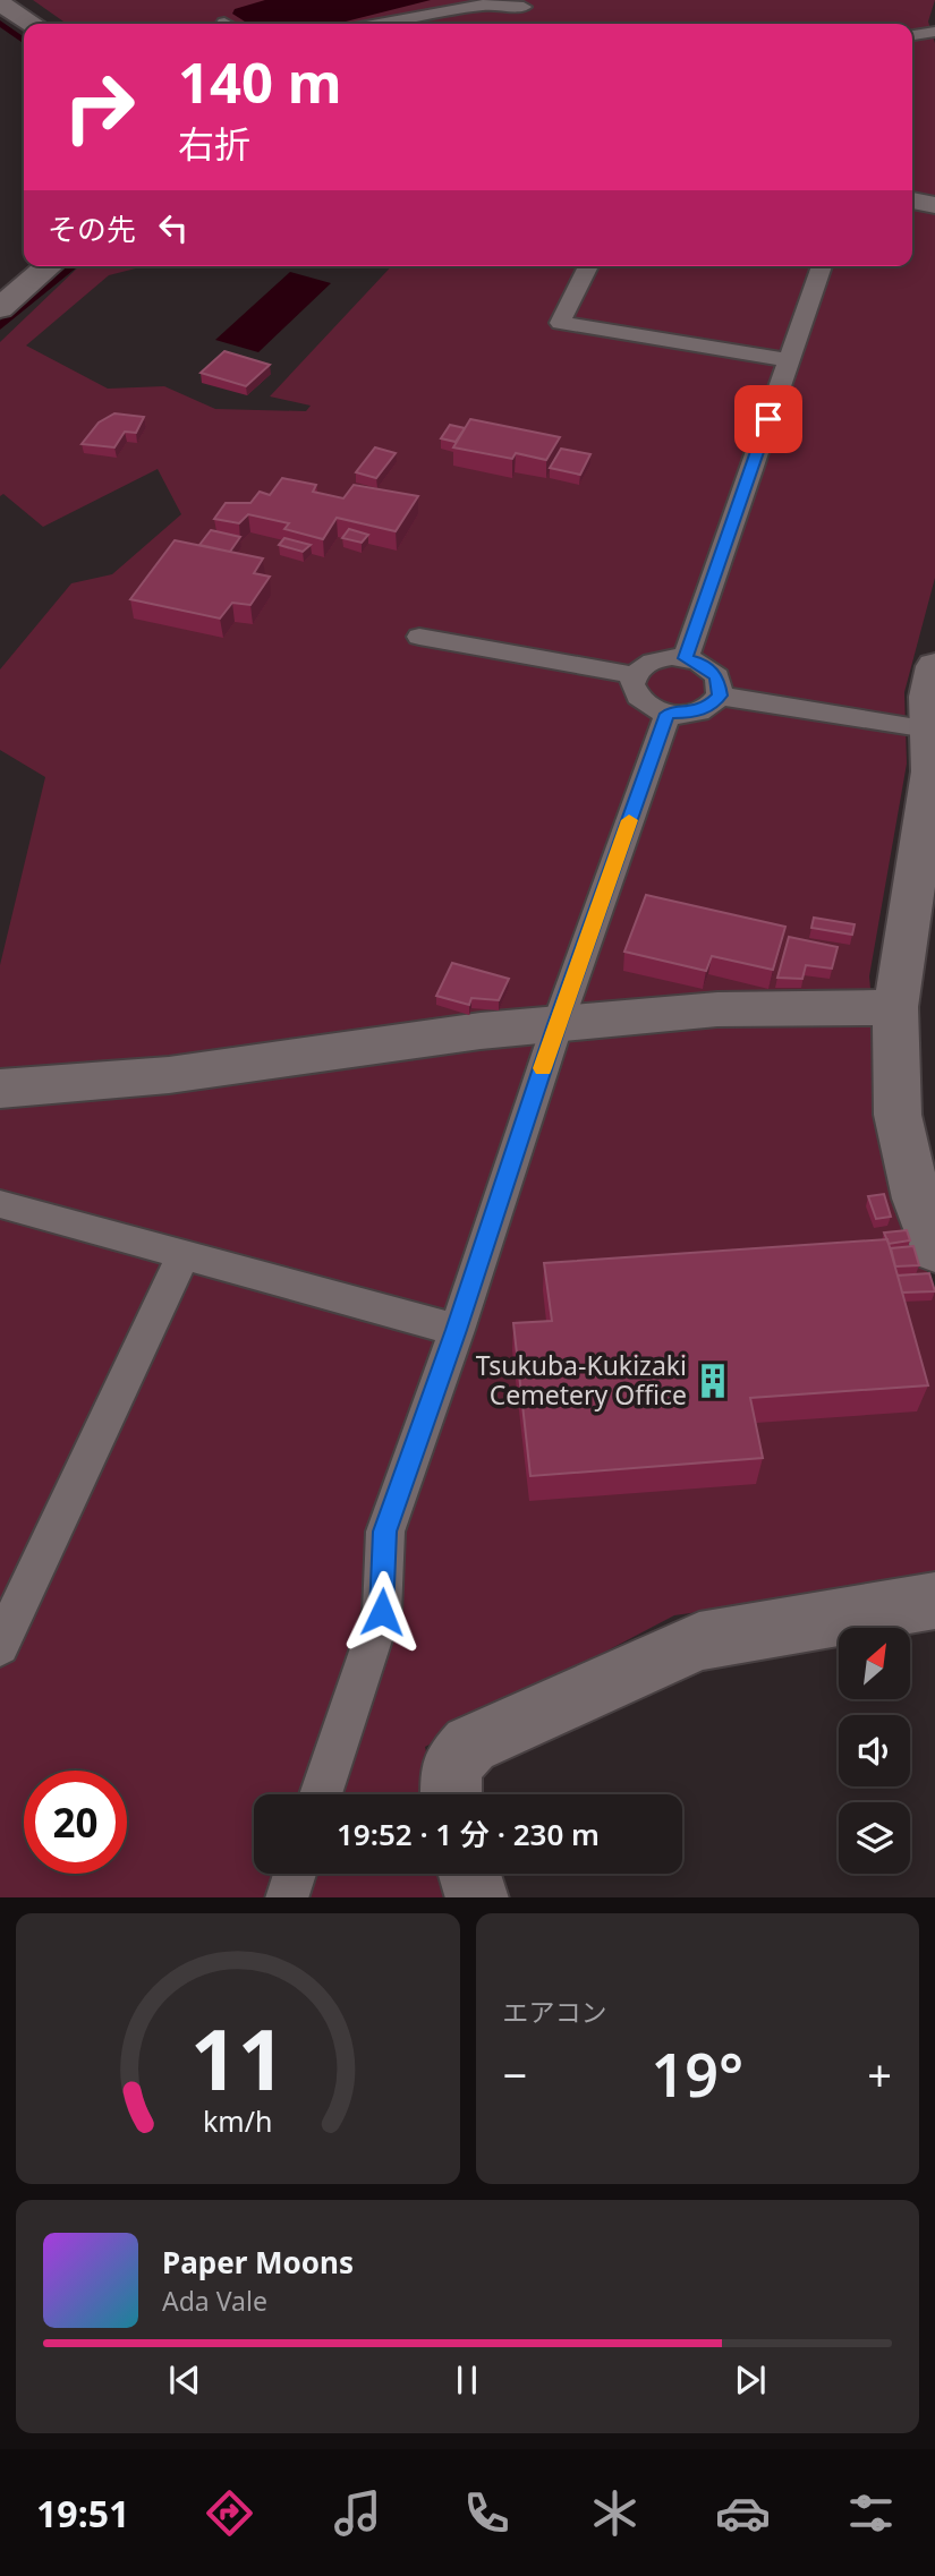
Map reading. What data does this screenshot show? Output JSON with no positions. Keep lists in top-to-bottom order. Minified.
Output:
{"places":{"building":["Tsukuba-Kukizaki Cemetery Office"]},"north":"top right","page":{"turn":["140 m","右折"],"then":"その先","limit":"20","trip":"19:52 · 1 分 · 230 m","tile":"エアコン","heat":["−","19°","+"],"song":["Paper Moons","Ada Vale"],"tabs":"19:51","gauge":["11","km/h"]}}
